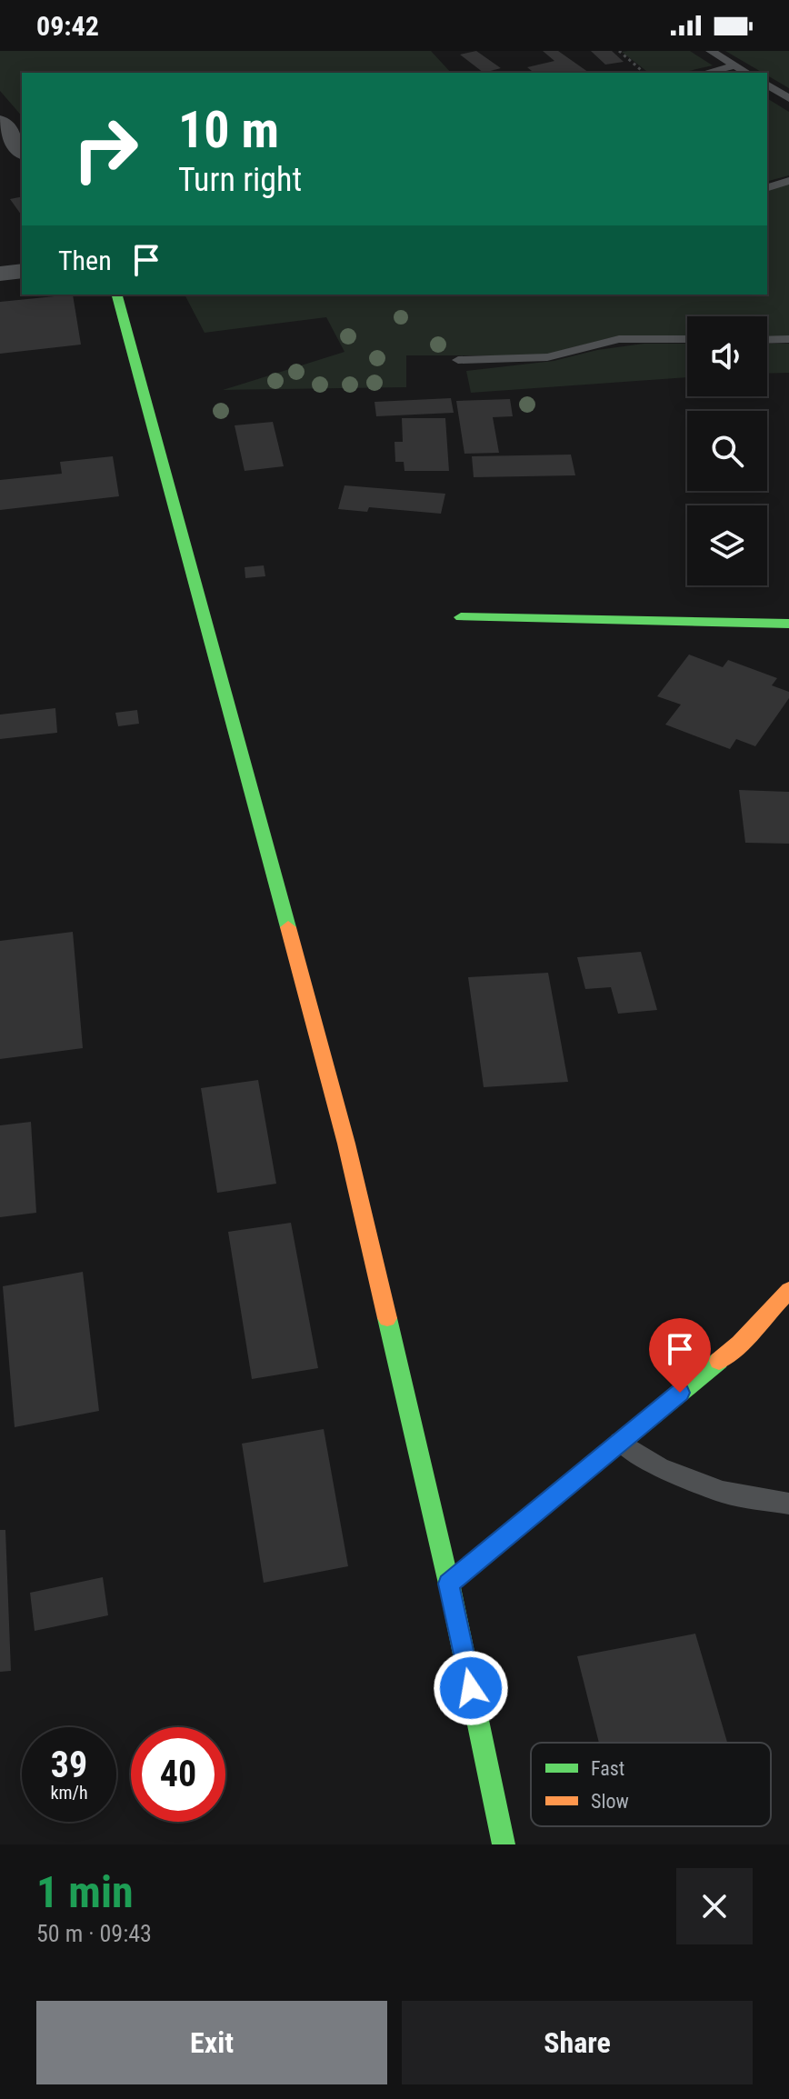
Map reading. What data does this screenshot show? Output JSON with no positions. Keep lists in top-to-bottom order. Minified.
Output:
{"legend":["Fast","Slow"],"page":{"status":"09:42","turn":["10 m","Turn right"],"then":"Then","speed":"39 km/h","limit":"40","heading":["1 min","50 m · 09:43"],"buttons":["Exit","Share"]}}
